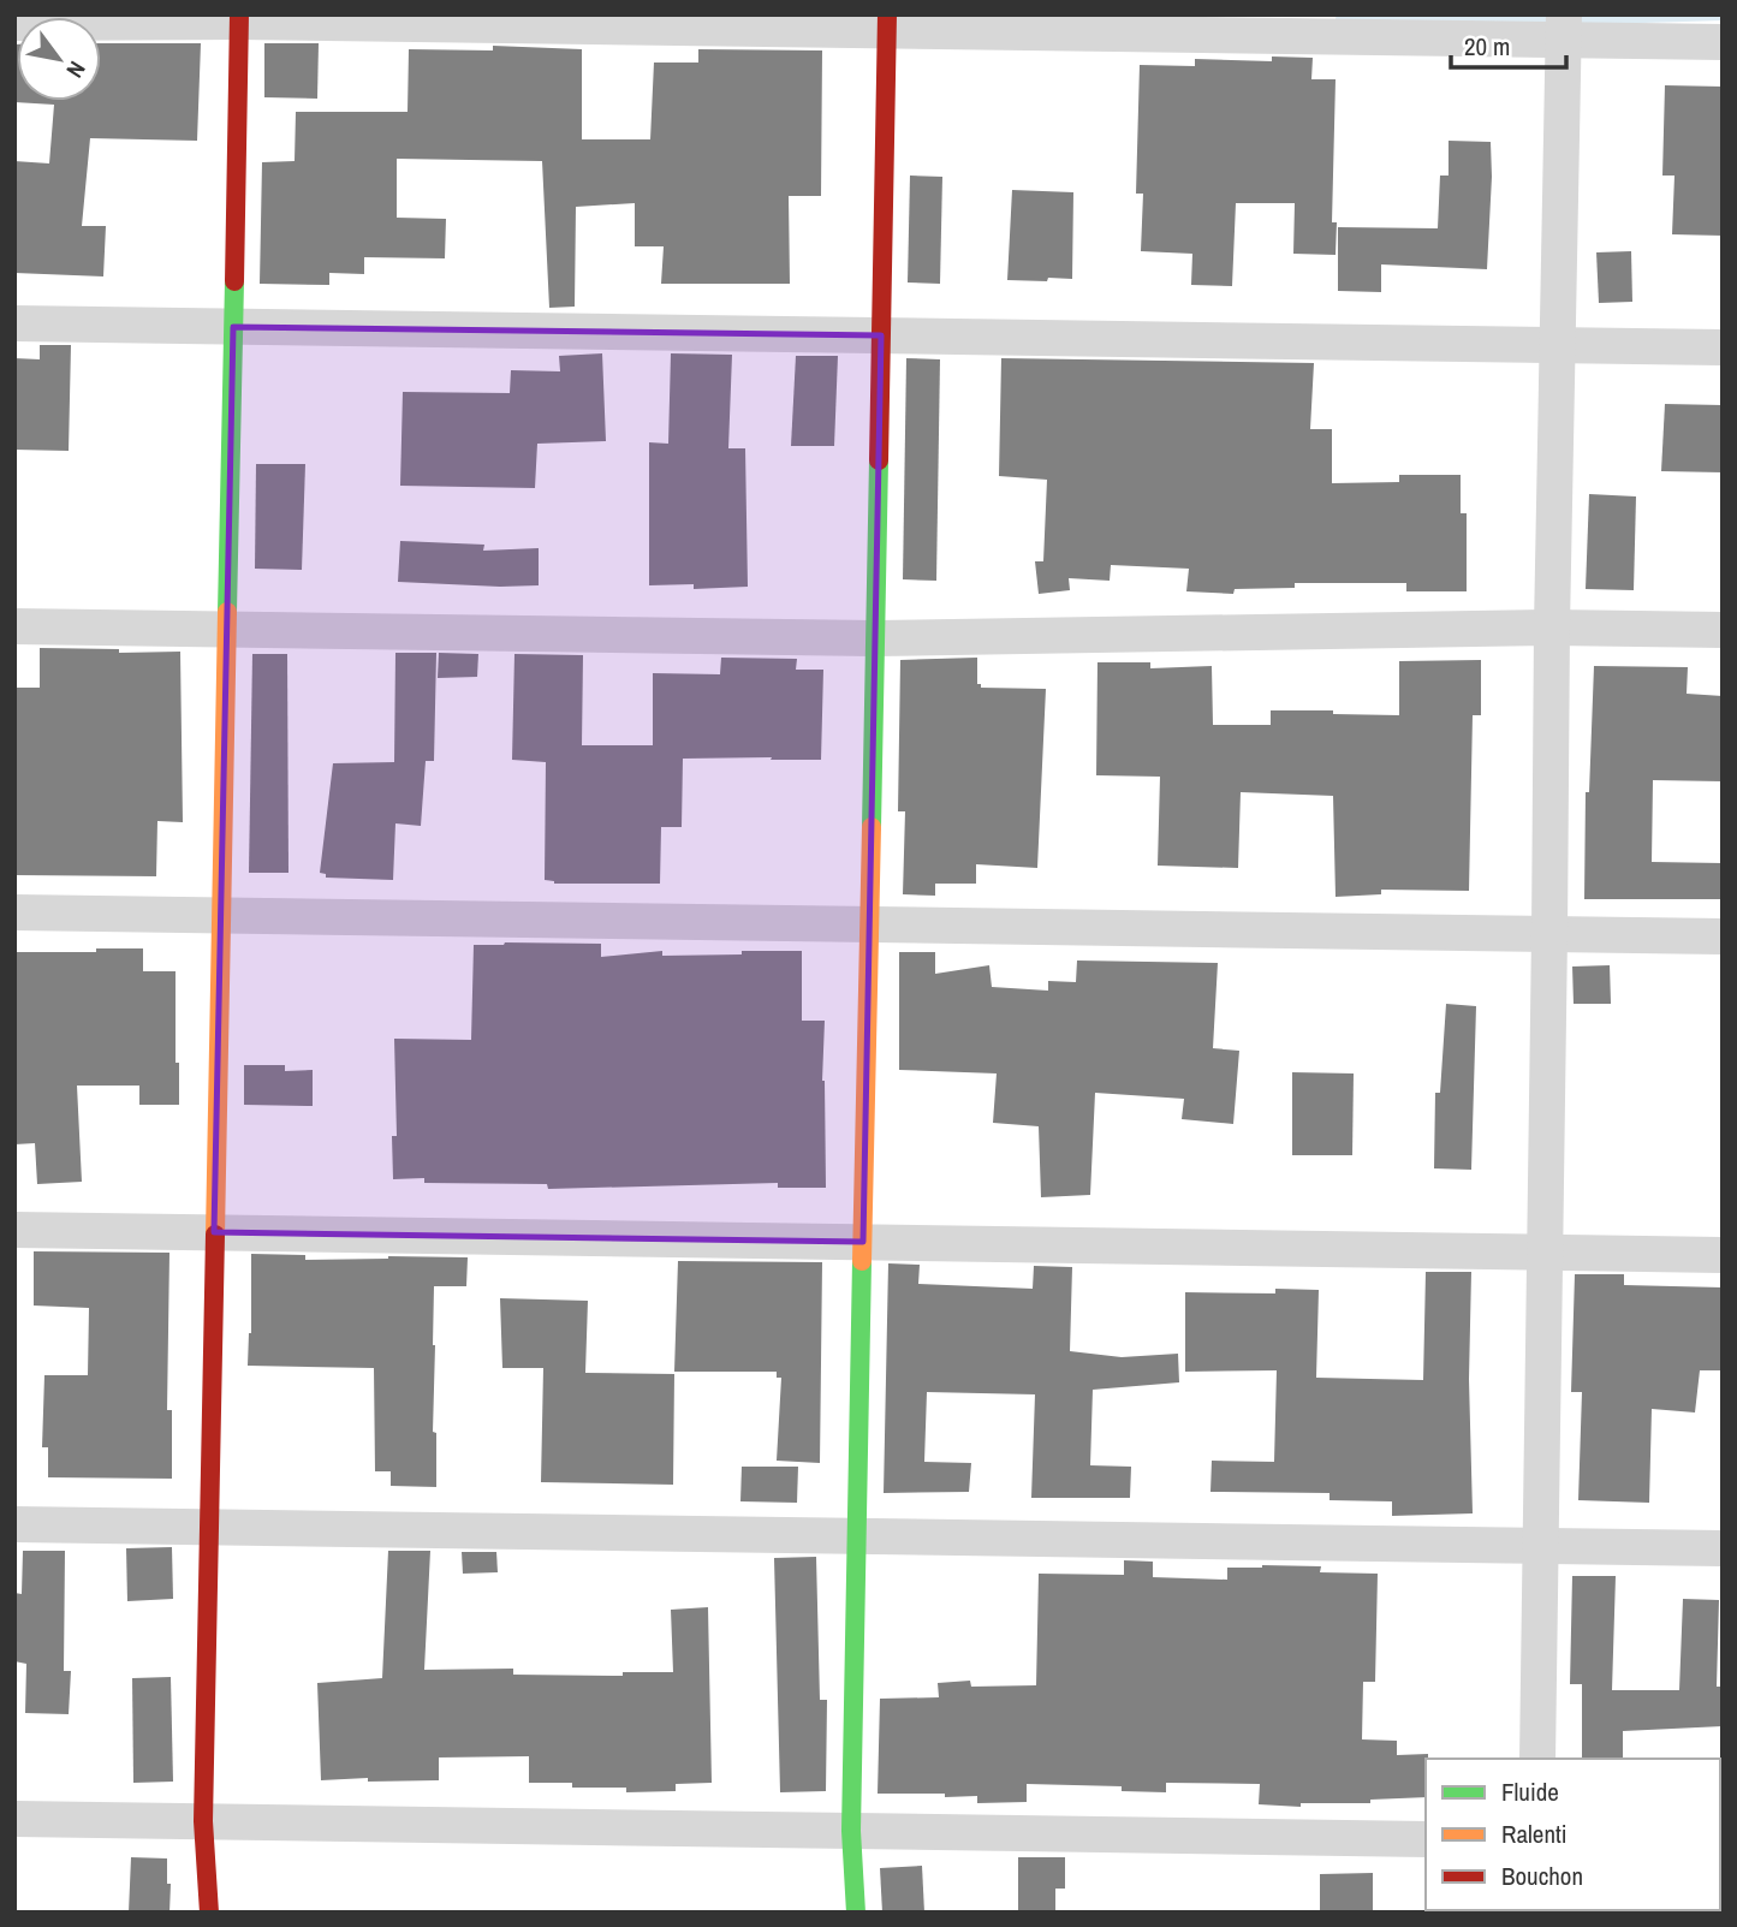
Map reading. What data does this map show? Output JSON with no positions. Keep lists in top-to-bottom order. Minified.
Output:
{"legend":["Fluide","Ralenti","Bouchon"],"scale_bar":"20 m","north":"bottom right"}
